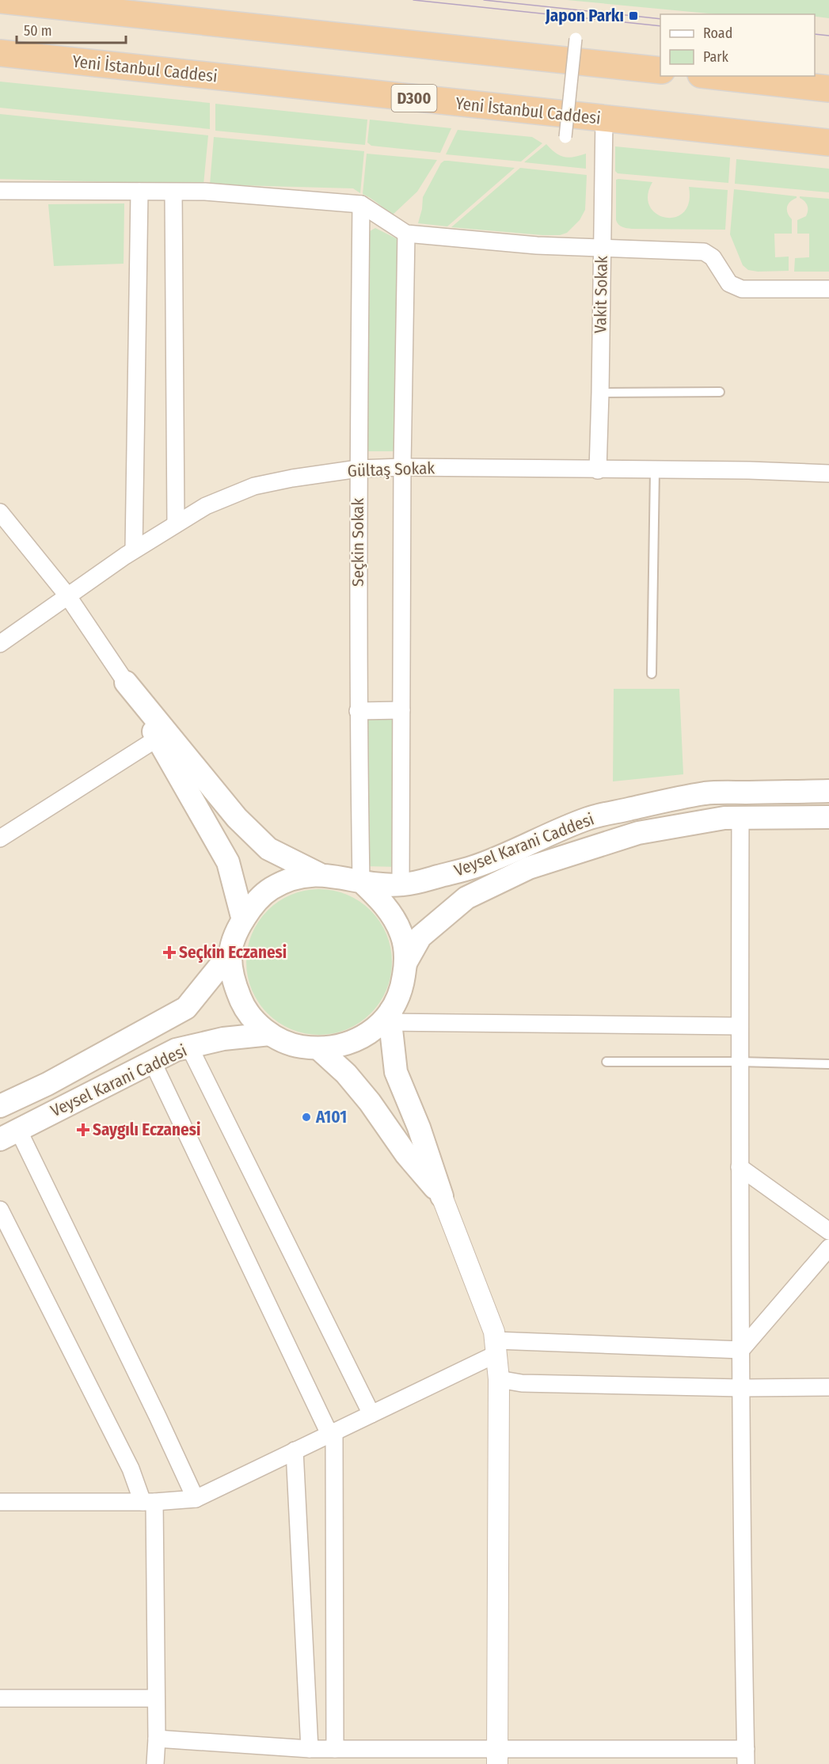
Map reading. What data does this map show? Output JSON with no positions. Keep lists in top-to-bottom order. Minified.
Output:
{"streets":{"highway":["Yeni İstanbul Caddesi","D300"],"main road":["Veysel Karani Caddesi"],"street":["Vakit Sokak","Gültaş Sokak","Seçkin Sokak"]},"crossings":[["Yeni İstanbul Caddesi","Vakit Sokak"],["Vakit Sokak","Gültaş Sokak"],["Gültaş Sokak","Seçkin Sokak"],["Seçkin Sokak","Veysel Karani Caddesi"]],"places":{"transit":["Japon Parkı"],"health":["Seçkin Eczanesi","Saygılı Eczanesi"],"other":["A101"]},"legend":["Road","Park"],"scale_bar":"50 m"}
